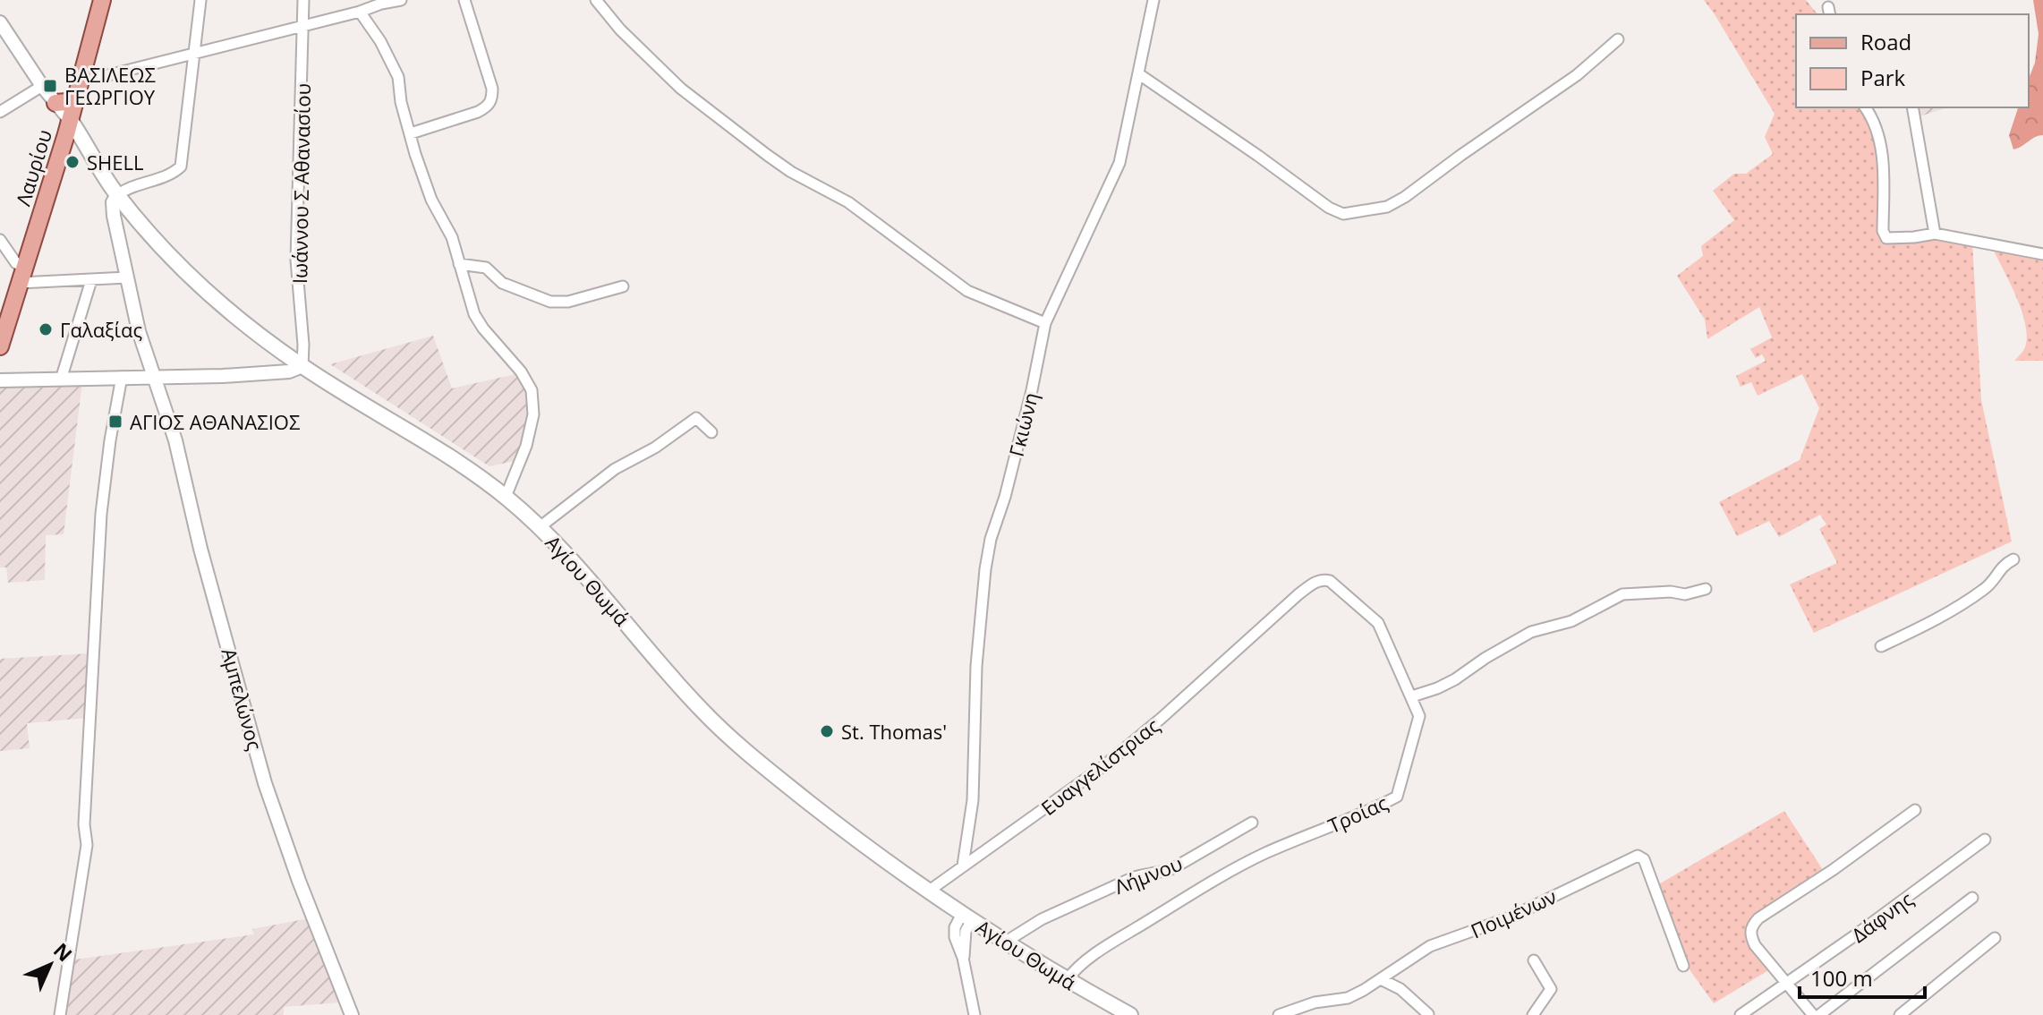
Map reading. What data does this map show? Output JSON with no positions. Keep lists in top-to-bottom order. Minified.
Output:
{"streets":{"main road":["Λαυρίου","Αγίου Θωμά"],"street":["Ιωάννου Σ Αθανασίου","Γκιώνη","Αμπελώνος","Ευαγγελίστριας","Τροίας","Λήμνου","Ποιμένων","Δάφνης"]},"crossings":[["Λαυρίου","Αγίου Θωμά"],["Ιωάννου Σ Αθανασίου","Αγίου Θωμά"],["Γκιώνη","Ευαγγελίστριας"],["Αγίου Θωμά","Ευαγγελίστριας"],["Αγίου Θωμά","Τροίας"],["Αγίου Θωμά","Λήμνου"],["Ευαγγελίστριας","Τροίας"]],"places":{"transit":["ΒΑΣΙΛΕΩΣ ΓΕΩΡΓΙΟΥ","ΑΓΙΟΣ ΑΘΑΝΑΣΙΟΣ"],"other":["SHELL","Γαλαξίας","St. Thomas'"]},"legend":["Road","Park"],"scale_bar":"100 m","north":"top right"}
